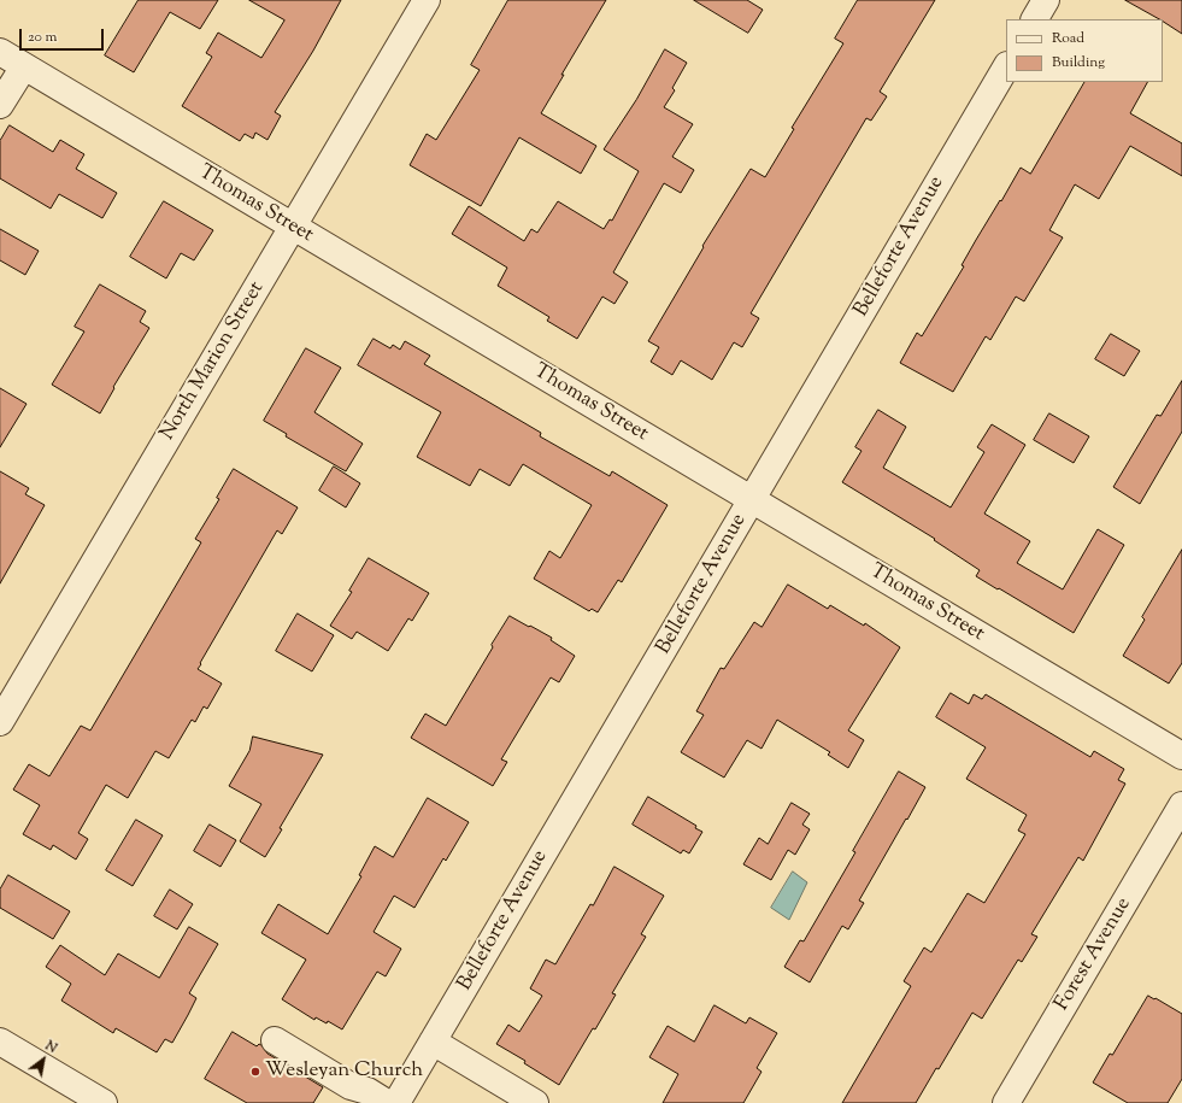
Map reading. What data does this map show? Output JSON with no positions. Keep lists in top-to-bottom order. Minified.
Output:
{"streets":{"street":["Thomas Street","Belleforte Avenue","North Marion Street","Forest Avenue"]},"crossings":[["Thomas Street","Belleforte Avenue"],["Thomas Street","North Marion Street"]],"places":["Wesleyan Church"],"legend":["Road","Building"],"scale_bar":"20 m","north":"top right"}
